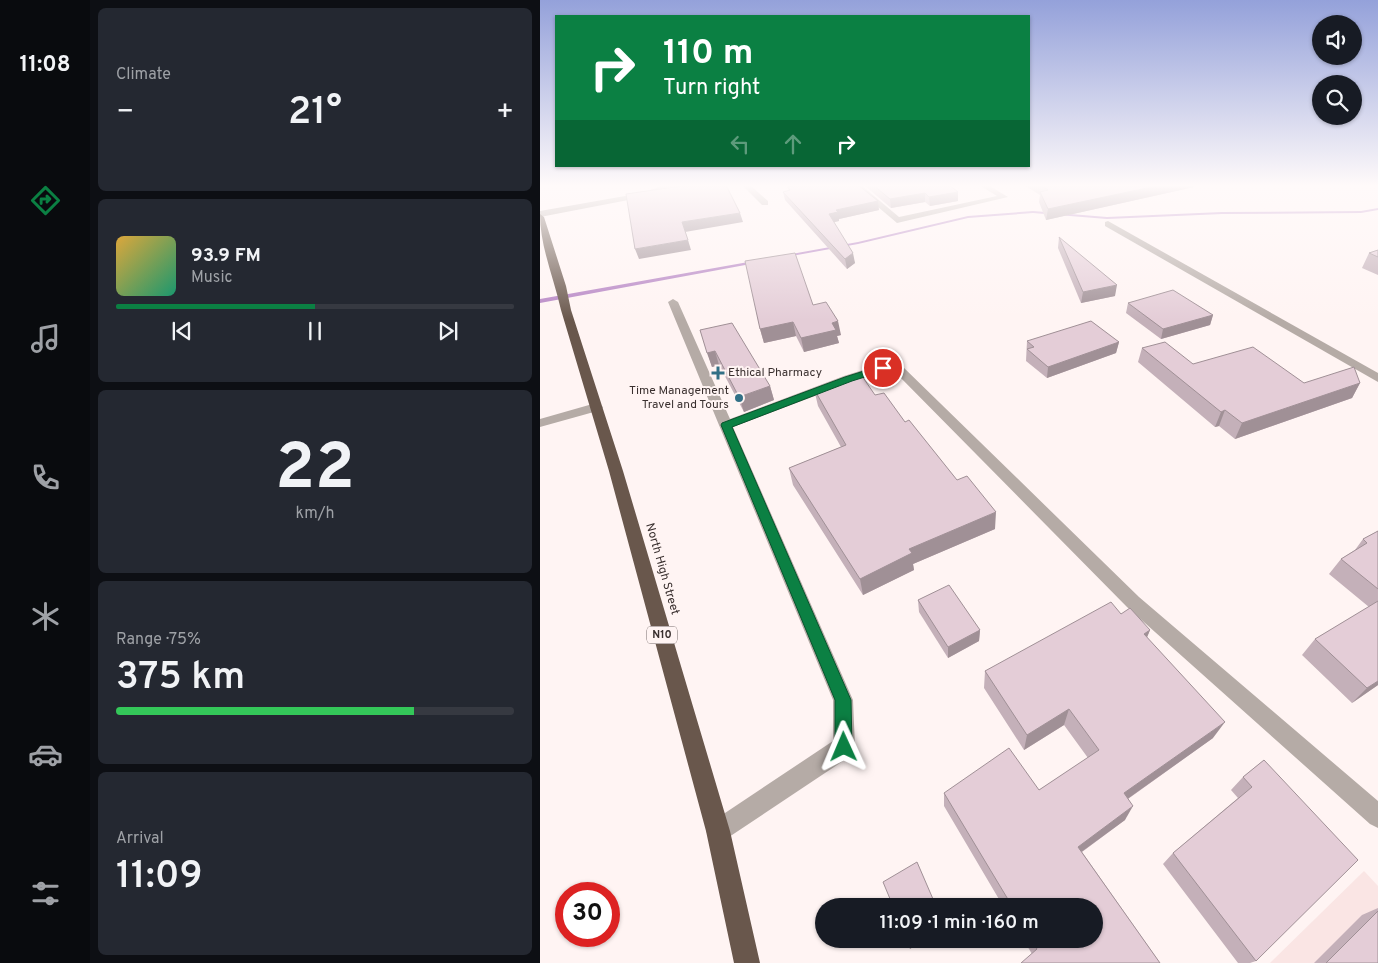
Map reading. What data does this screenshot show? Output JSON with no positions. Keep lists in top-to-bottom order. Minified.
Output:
{"streets":{"highway":["North High Street","N10"]},"places":{"health":["Ethical Pharmacy"],"other":["Time Management Travel and Tours"]},"page":{"tabs":"11:08","tile":["Climate",["22","km/h"],["Range · 75%","375 km"],["Arrival","11:09"]],"turn":["110 m","Turn right"],"heat":["−","21°","+"],"song":["93.9 FM","Music"],"limit":"30","trip":"11:09 · 1 min · 160 m"}}
